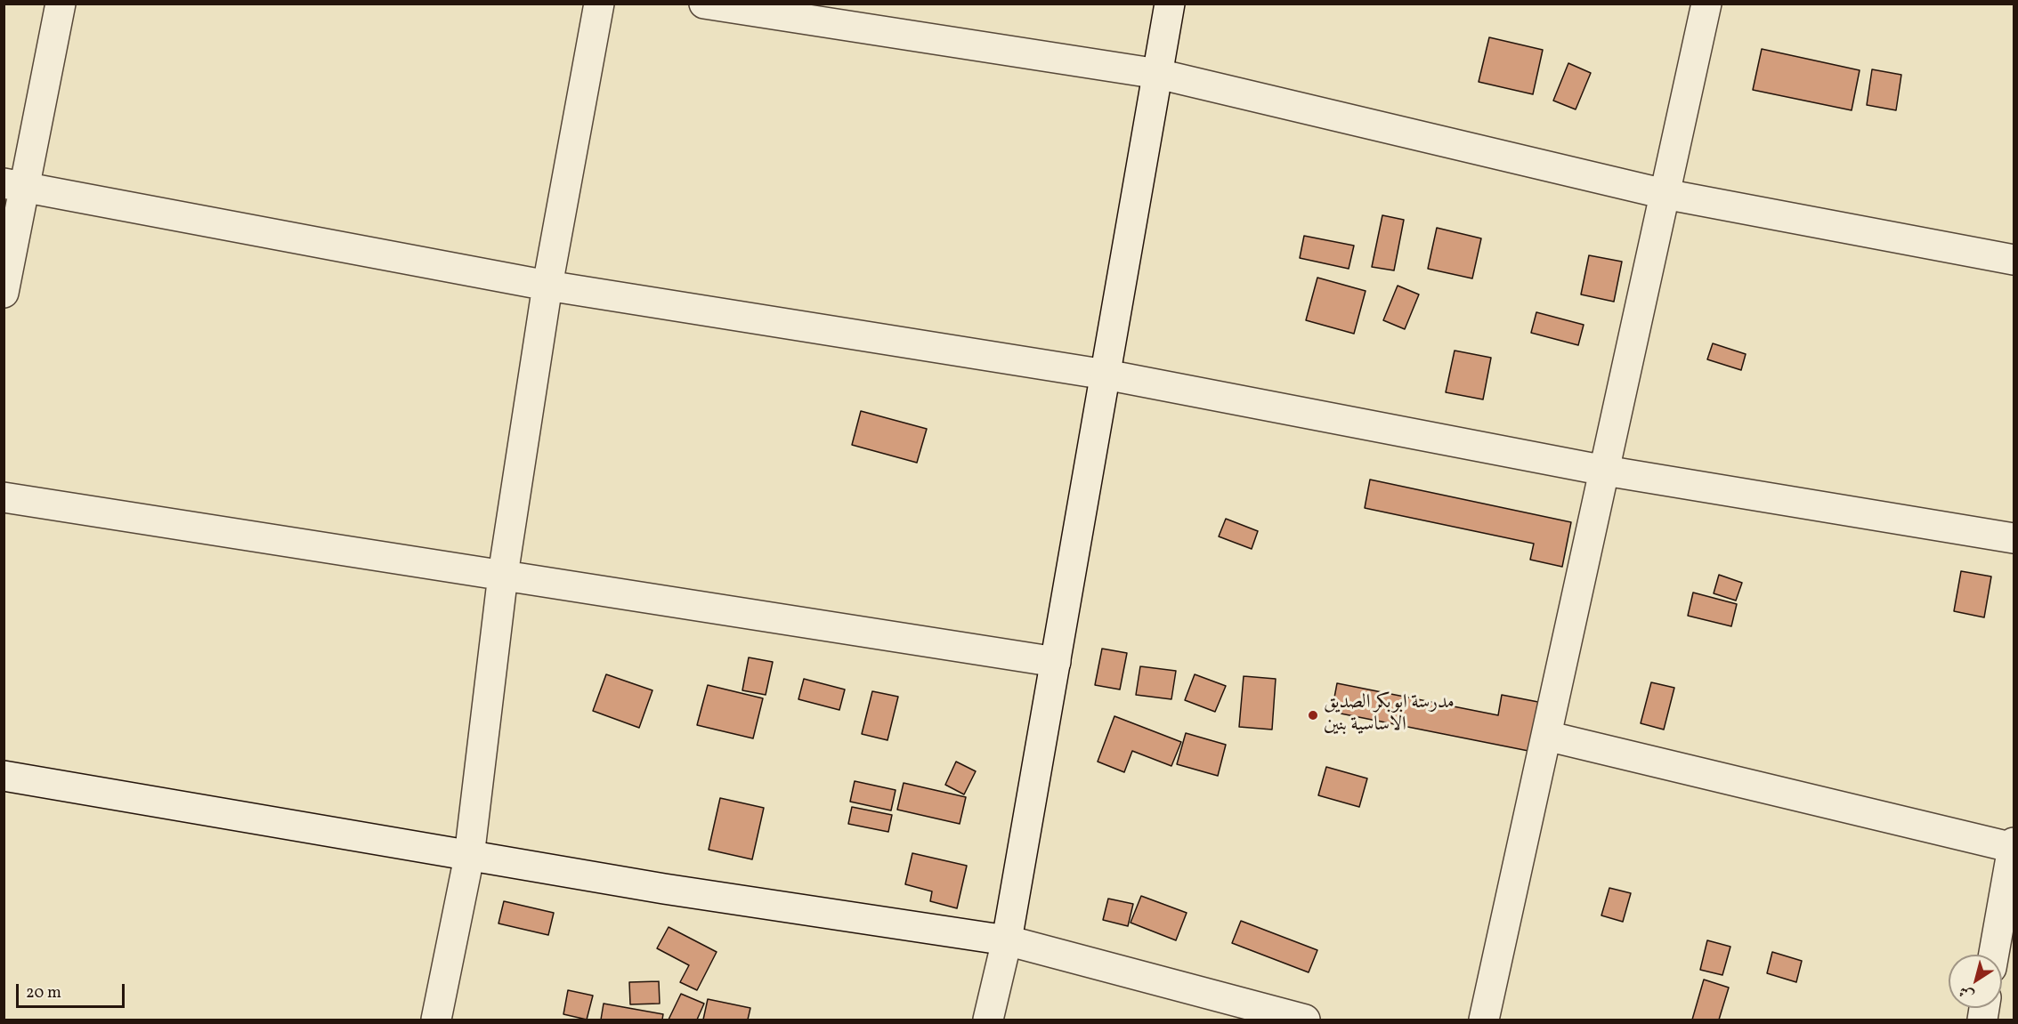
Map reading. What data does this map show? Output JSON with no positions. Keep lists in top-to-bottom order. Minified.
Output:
{"places":["مدرسة ابوبكر الصديق الاساسية بنين"],"scale_bar":"20 m","north":"bottom left"}
